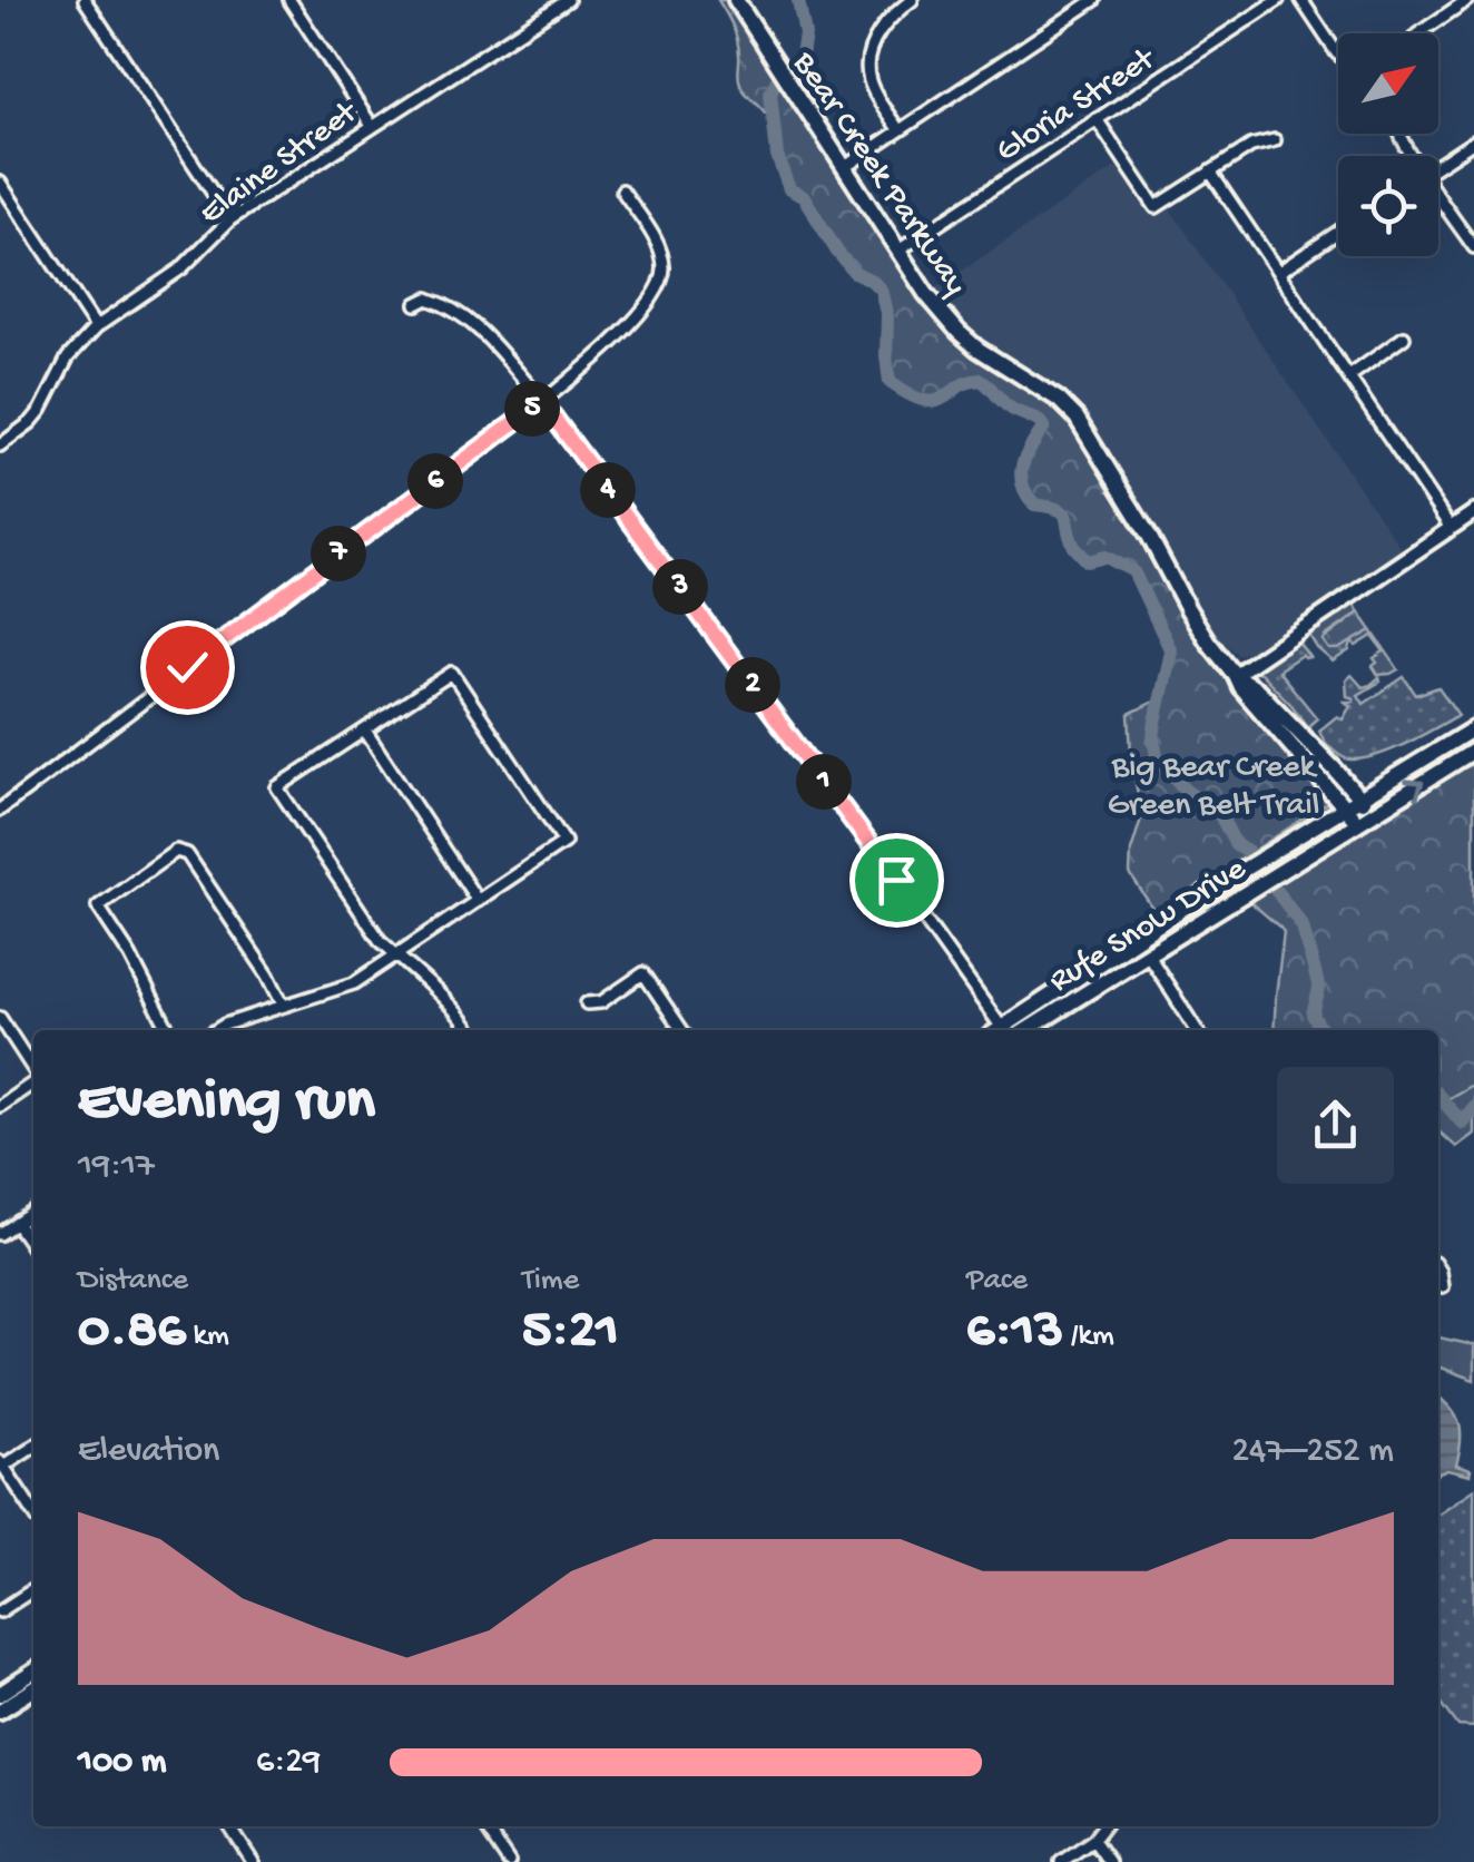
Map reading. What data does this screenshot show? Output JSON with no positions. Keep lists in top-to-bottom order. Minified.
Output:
{"streets":{"main road":["Bear Creek Parkway","Rufe Snow Drive"],"street":["Gloria Street","Elaine Street"]},"crossings":[["Gloria Street","Bear Creek Parkway"],["Bear Creek Parkway","Rufe Snow Drive"]],"parks":["Big Bear Creek Green Belt Trail"],"north":"top right","page":{"pins":["5","6","4","7","3","2","1"],"heading":["Evening run","19:17"],"stats":[["Distance","0.86 km"],["Time","5:21"],["Pace","6:13 /km"]],"chart":["Elevation","247–252 m"],"list":[{"name":"100 m","note":"6:29"}]}}
